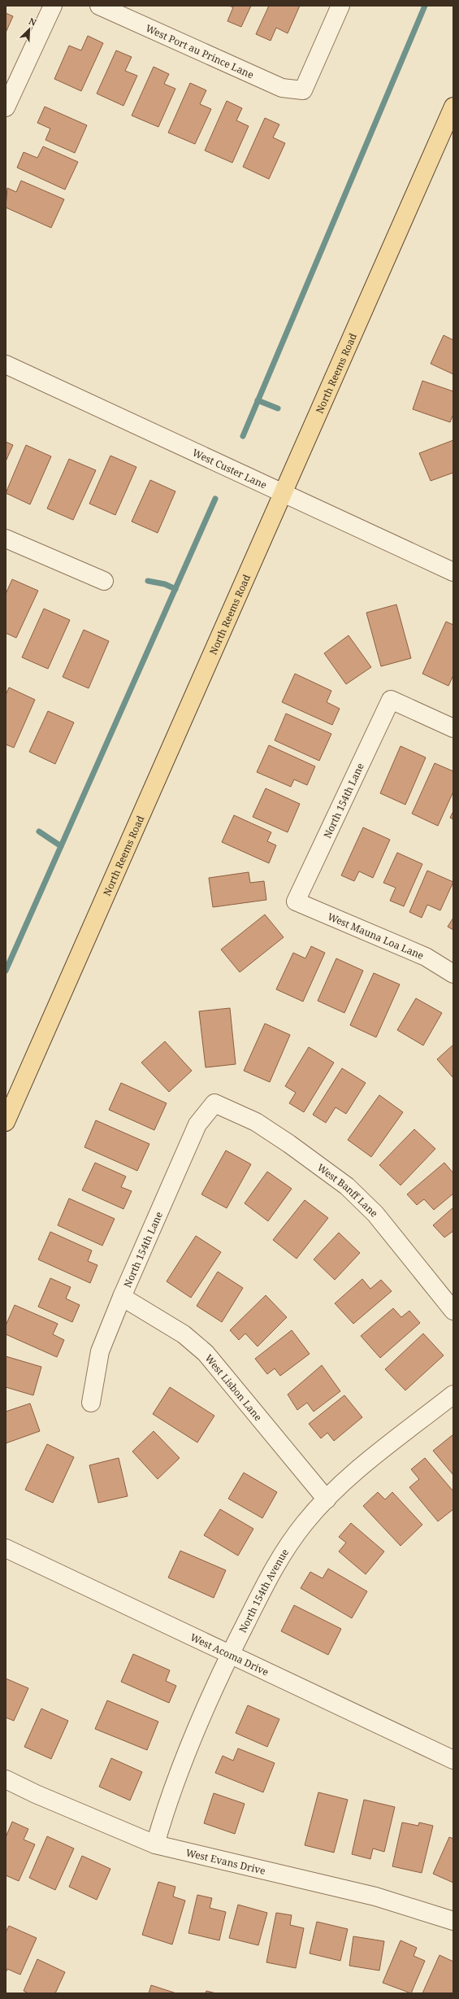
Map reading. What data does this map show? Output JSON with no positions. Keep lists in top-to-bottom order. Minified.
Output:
{"streets":{"main road":["North Reems Road"],"street":["West Port au Prince Lane","West Custer Lane","North 154th Lane","West Mauna Loa Lane","West Banff Lane","West Lisbon Lane","North 154th Avenue","West Acoma Drive","West Evans Drive"]},"crossings":[["North Reems Road","West Custer Lane"],["North 154th Lane","West Mauna Loa Lane"],["North 154th Lane","West Banff Lane"],["North 154th Lane","West Lisbon Lane"],["West Lisbon Lane","North 154th Avenue"],["North 154th Avenue","West Acoma Drive"],["North 154th Avenue","West Evans Drive"]],"north":"top right"}
